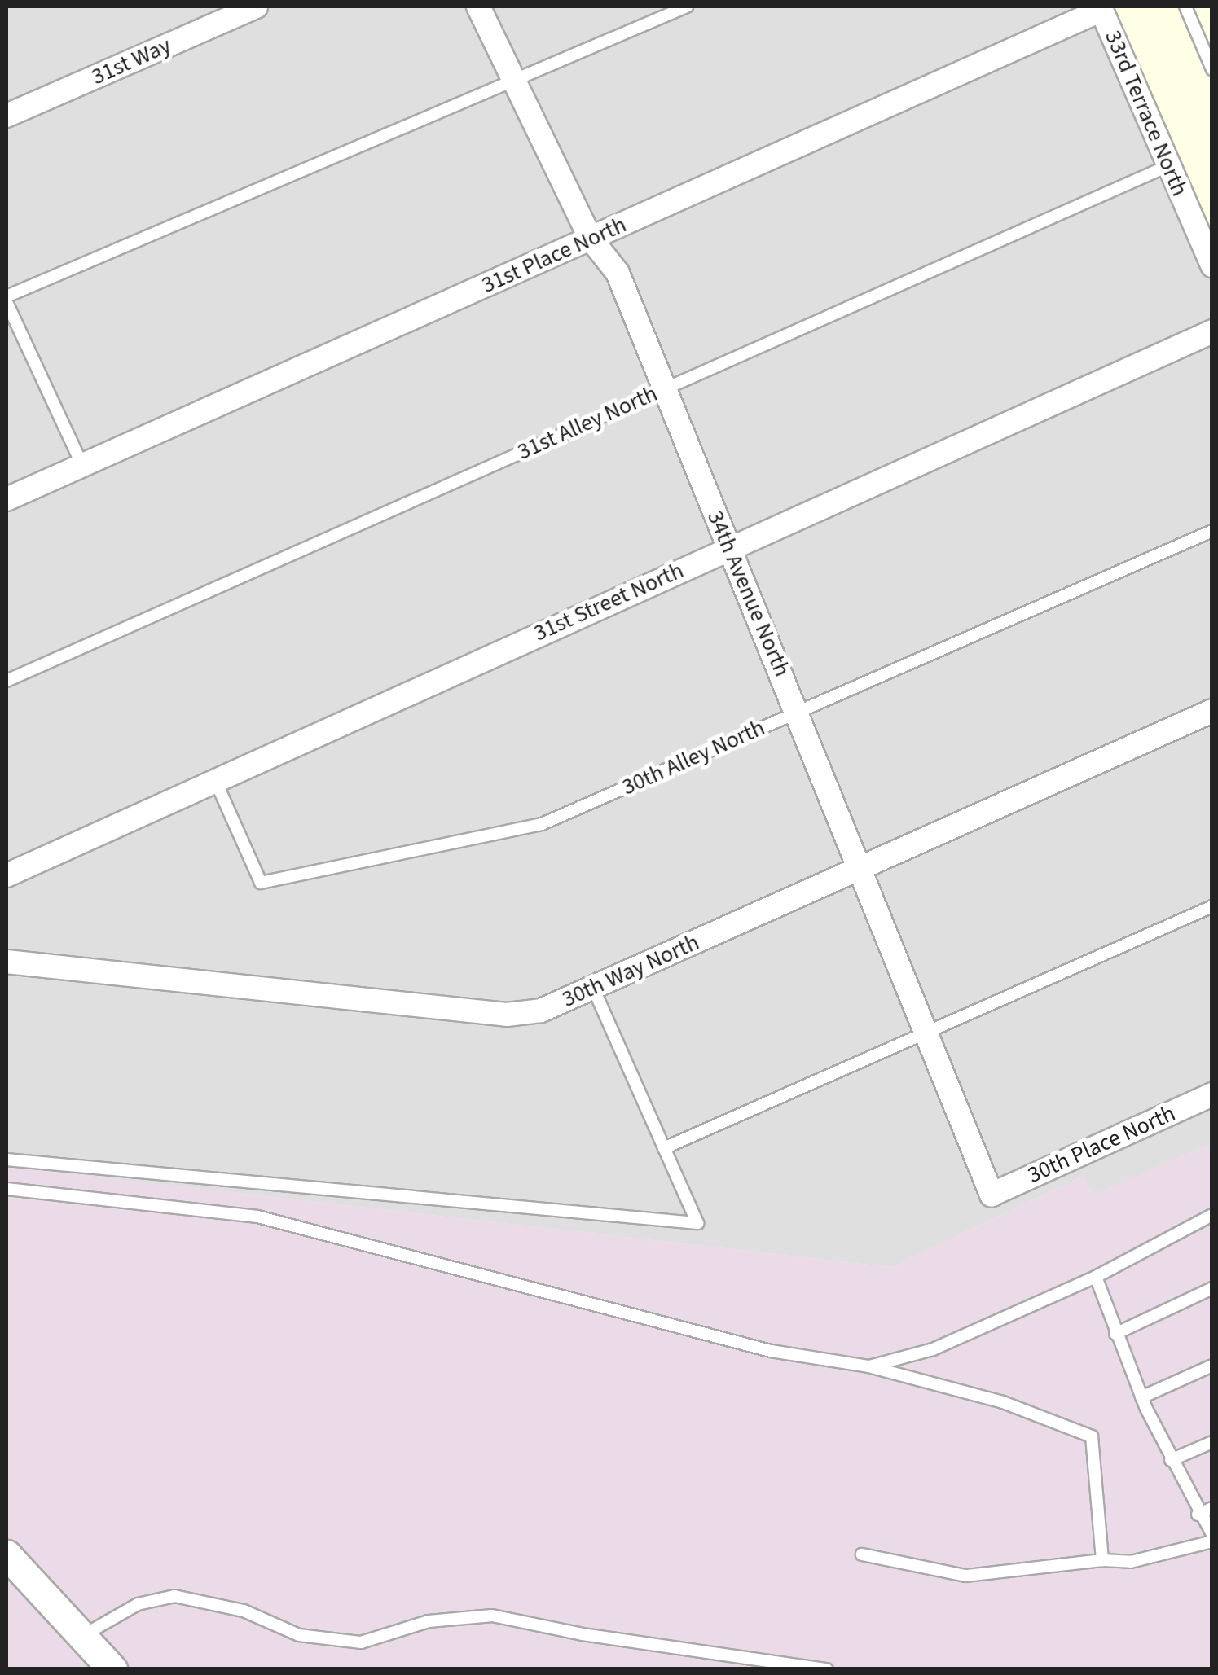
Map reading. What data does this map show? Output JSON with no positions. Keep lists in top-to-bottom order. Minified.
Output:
{"streets":{"street":["31st Way","33rd Terrace North","31st Place North","34th Avenue North","31st Street North","30th Way North","30th Place North"],"lane":["31st Alley North","30th Alley North"]},"crossings":[["33rd Terrace North","31st Place North"],["33rd Terrace North","31st Alley North"],["31st Place North","34th Avenue North"],["31st Alley North","34th Avenue North"],["34th Avenue North","31st Street North"],["34th Avenue North","30th Alley North"],["34th Avenue North","30th Way North"],["34th Avenue North","30th Place North"],["31st Street North","30th Alley North"]]}
